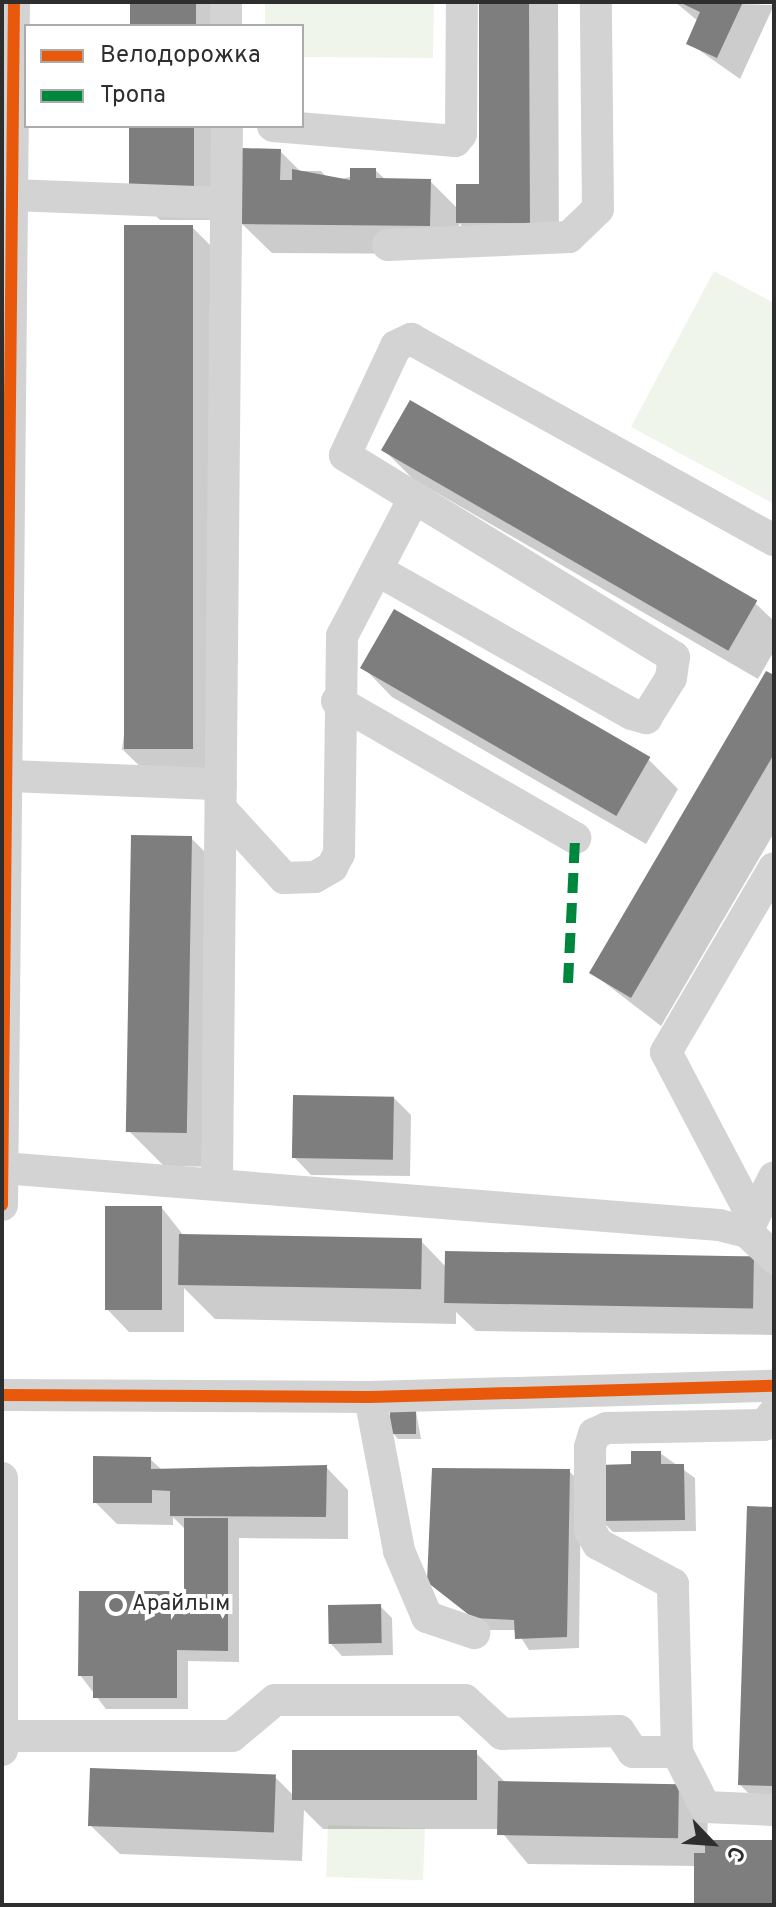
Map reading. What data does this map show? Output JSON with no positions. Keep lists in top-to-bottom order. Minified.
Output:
{"places":["Арайлым"],"legend":["Велодорожка","Тропа"],"north":"bottom right"}
